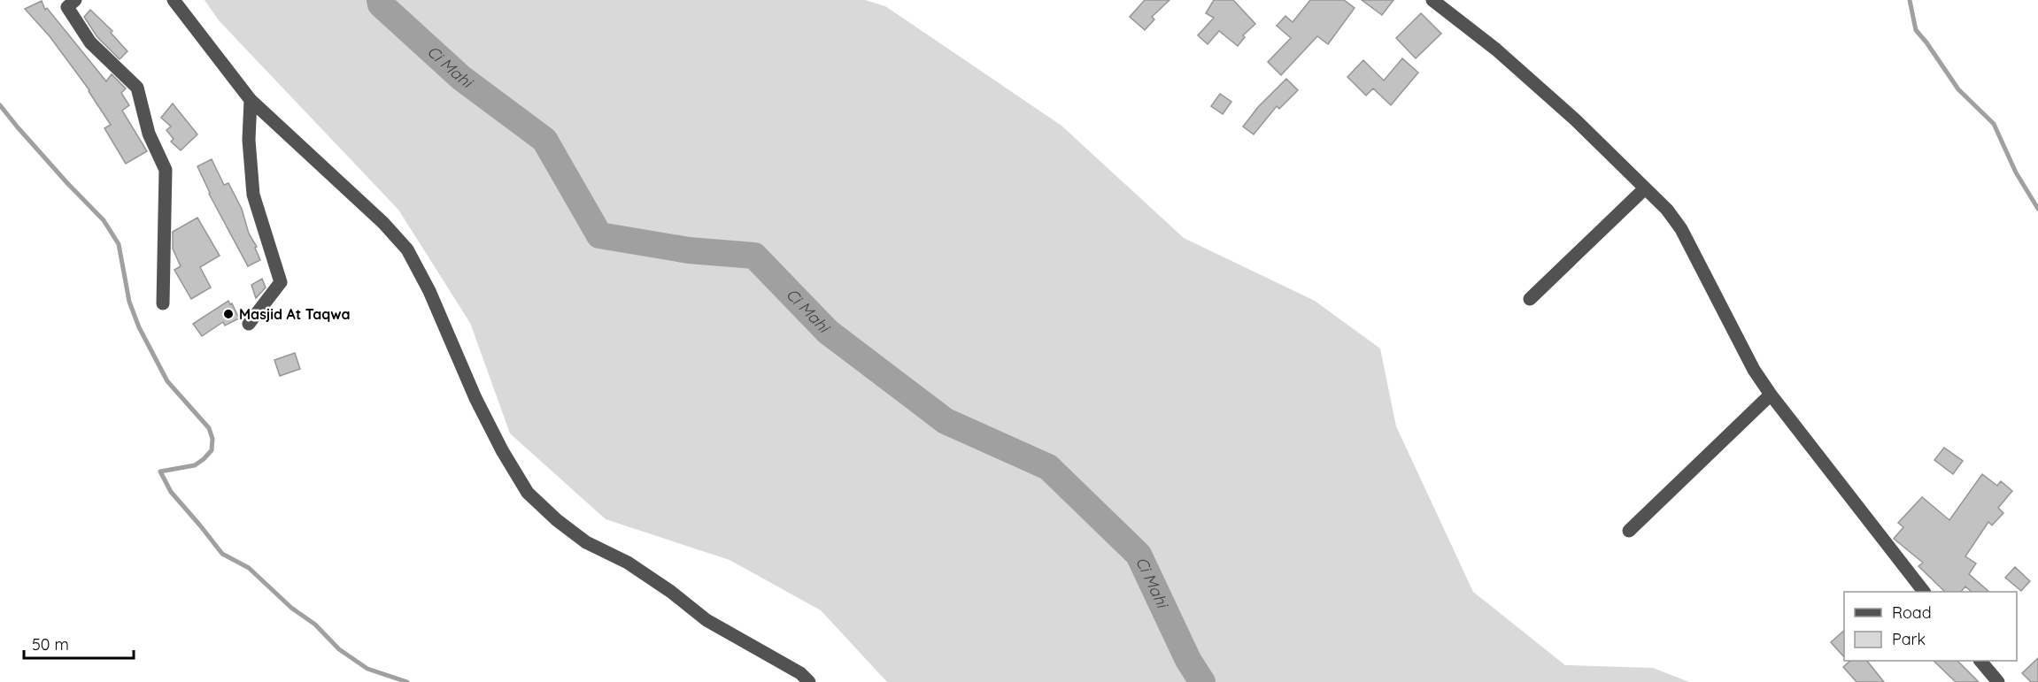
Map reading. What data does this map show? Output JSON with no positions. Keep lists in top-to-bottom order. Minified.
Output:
{"water":["Ci Mahi"],"places":["Masjid At Taqwa"],"legend":["Road","Park"],"scale_bar":"50 m"}
